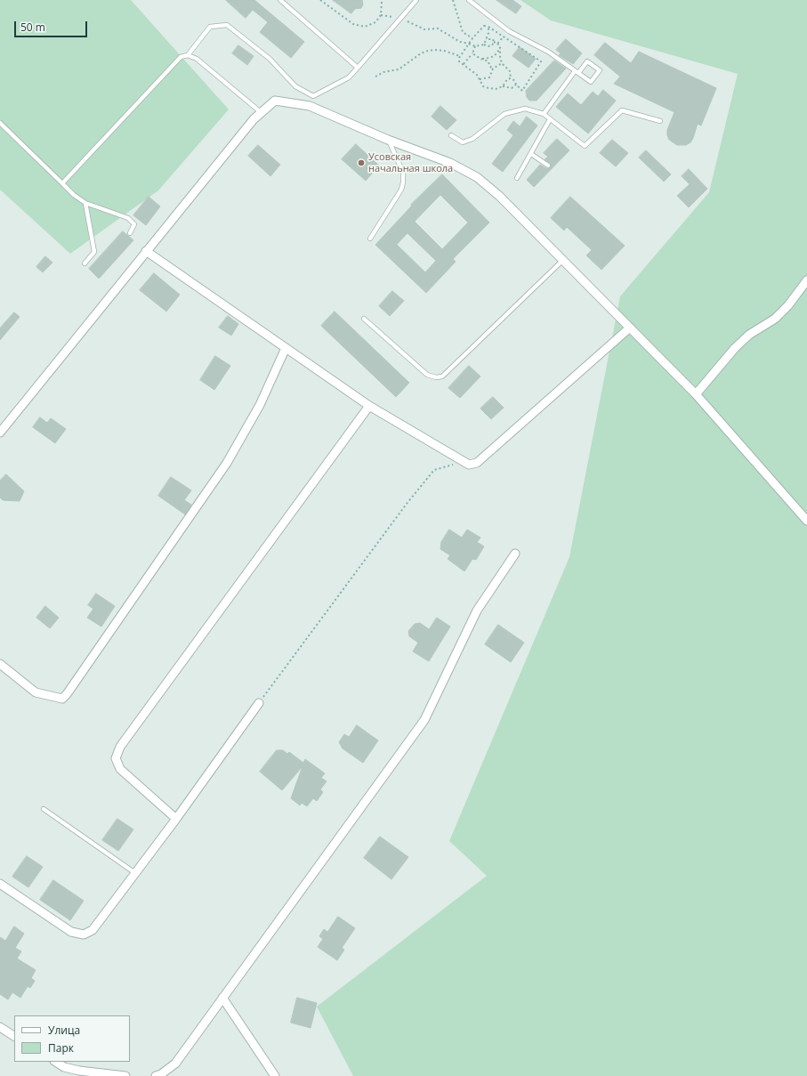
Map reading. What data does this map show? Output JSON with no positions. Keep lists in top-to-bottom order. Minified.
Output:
{"places":["Усовская начальная школа"],"legend":["Улица","Парк"],"scale_bar":"50 m"}
